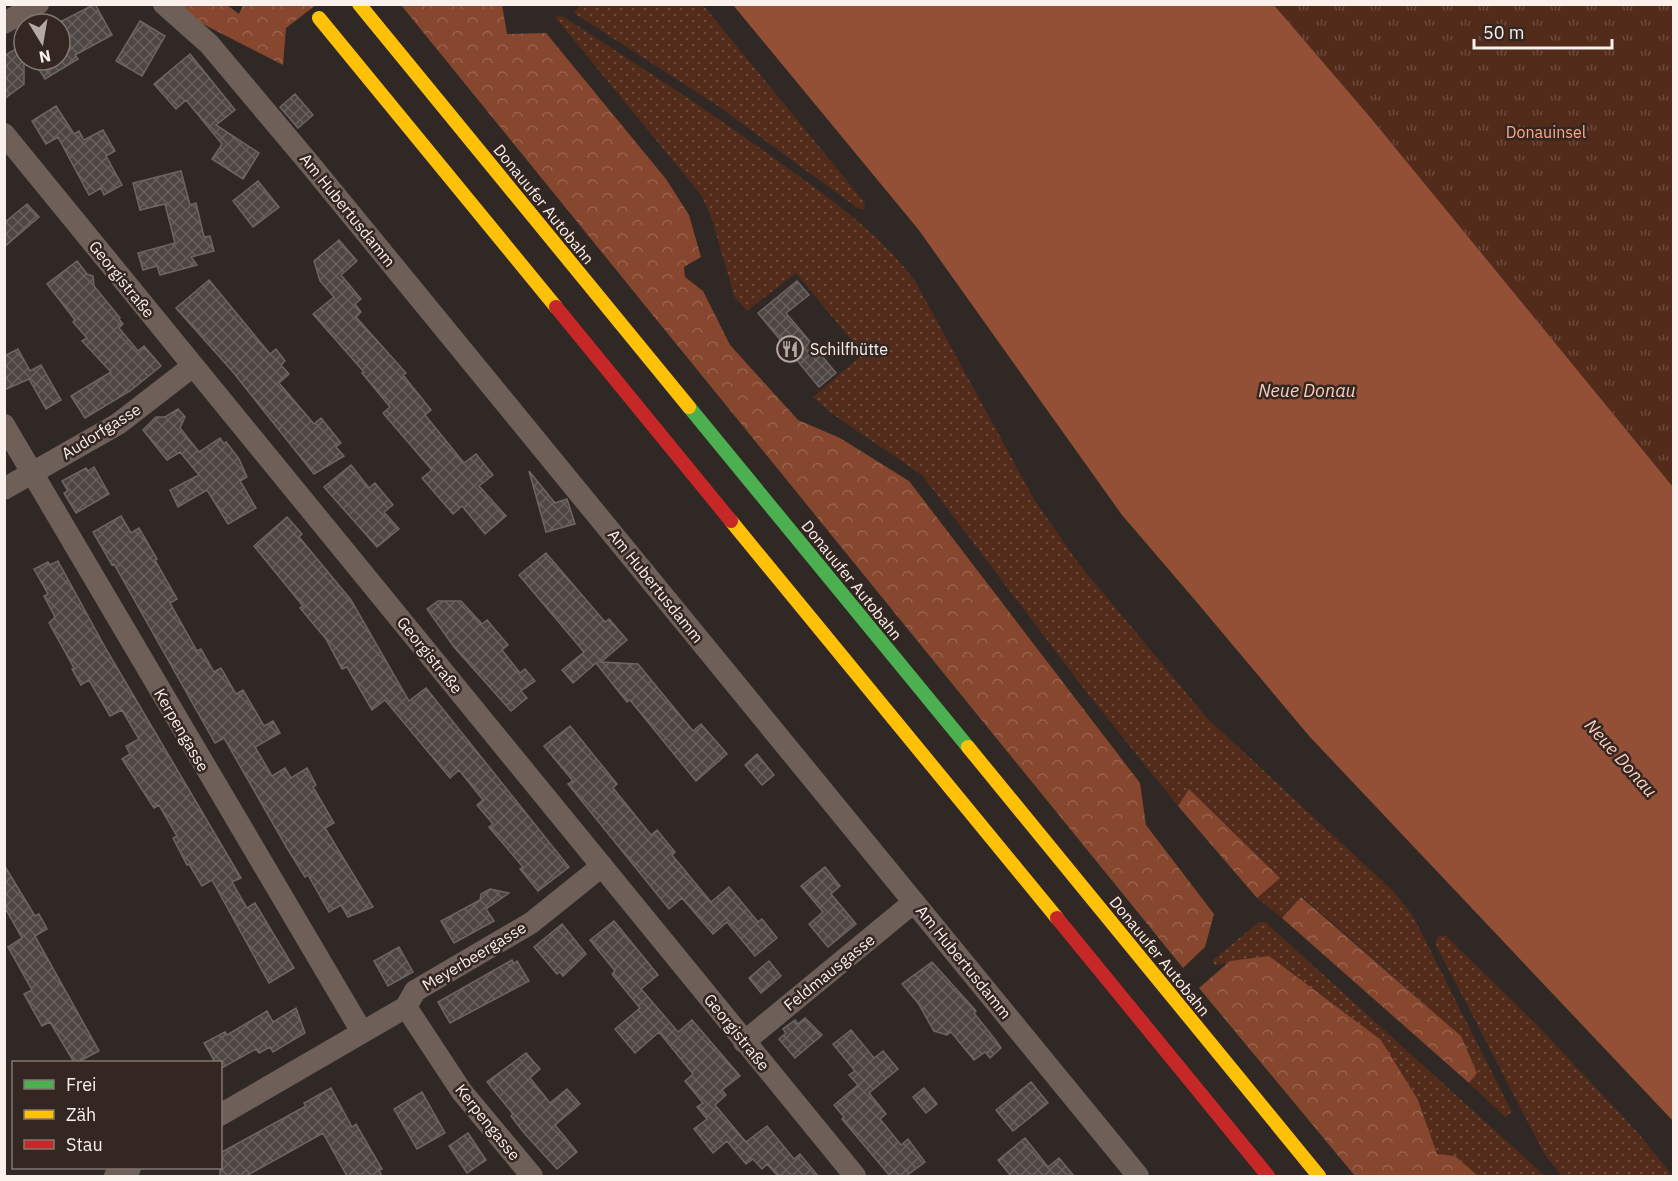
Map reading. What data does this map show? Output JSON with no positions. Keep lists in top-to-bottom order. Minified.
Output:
{"streets":{"highway":["Donauufer Autobahn"],"street":["Am Hubertusdamm","Georgistraße","Audorfgasse","Kerpengasse","Meyerbeergasse","Feldmausgasse"]},"crossings":[["Am Hubertusdamm","Feldmausgasse"],["Georgistraße","Audorfgasse"],["Georgistraße","Meyerbeergasse"],["Georgistraße","Feldmausgasse"],["Audorfgasse","Kerpengasse"],["Kerpengasse","Meyerbeergasse"]],"water":["Neue Donau"],"parks":["Donauinsel"],"places":{"restaurant":["Schilfhütte"]},"legend":["Frei","Zäh","Stau"],"scale_bar":"50 m","north":"bottom"}
